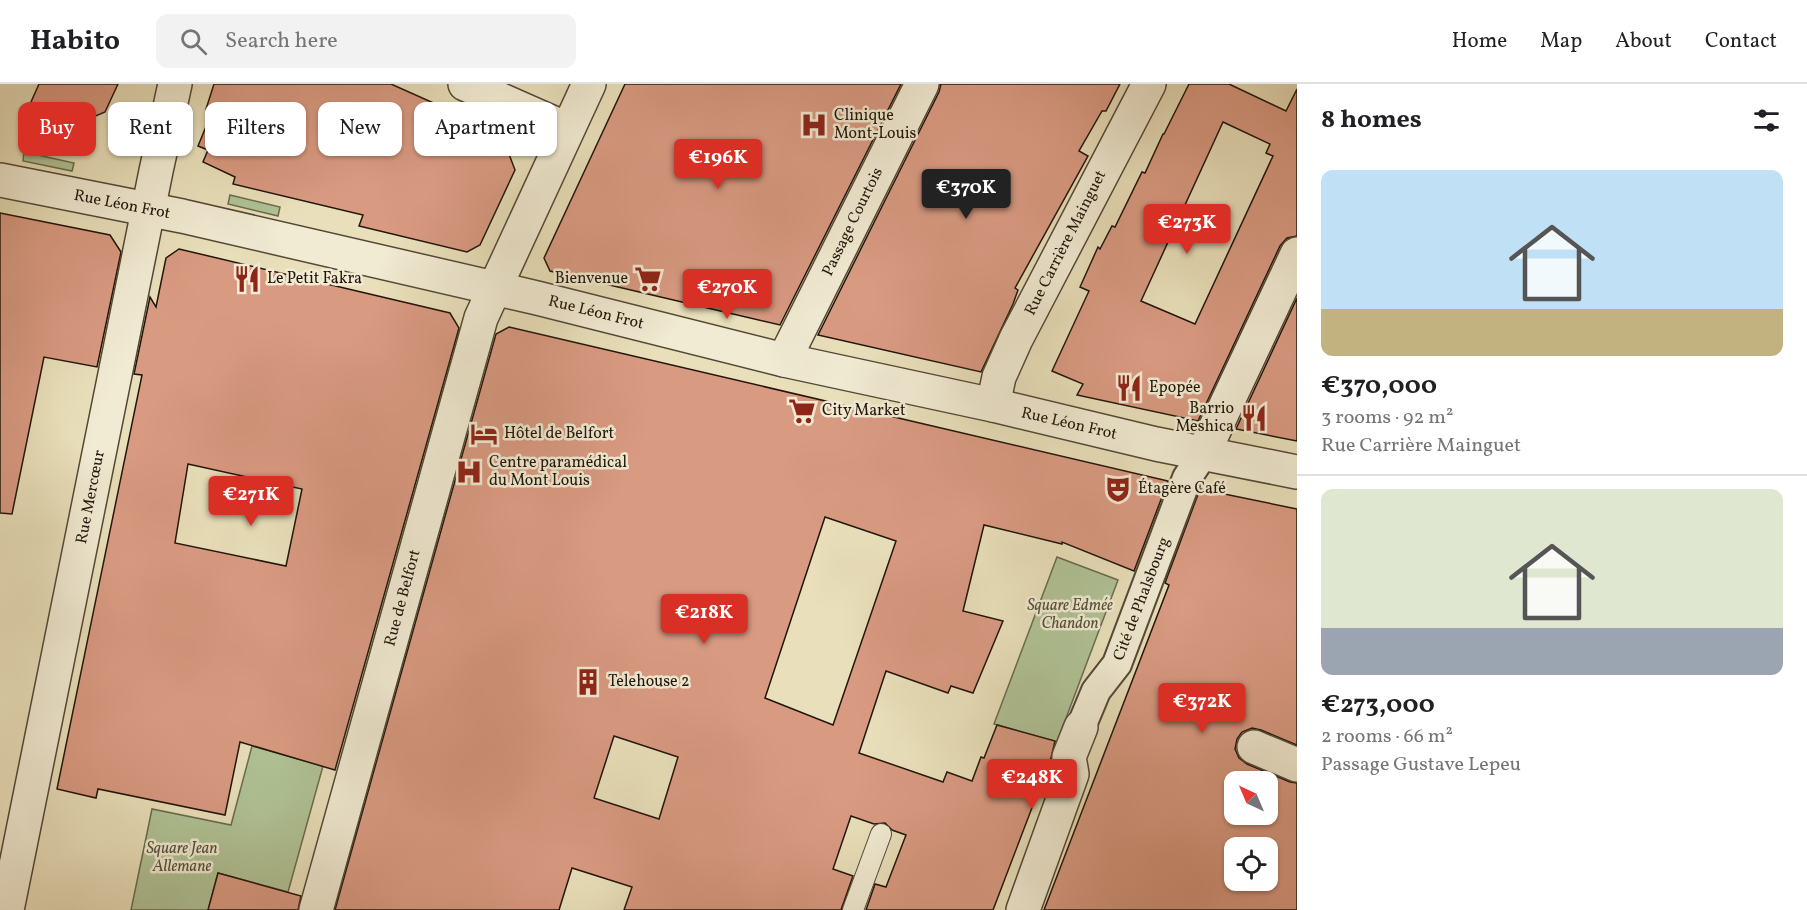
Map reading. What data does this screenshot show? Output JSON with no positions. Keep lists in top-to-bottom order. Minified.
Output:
{"streets":{"street":["Rue Léon Frot","Passage Courtois","Rue Carrière Mainguet","Rue Mercœur","Rue de Belfort","Cité de Phalsbourg"]},"crossings":[["Rue Léon Frot","Passage Courtois"],["Rue Léon Frot","Rue Carrière Mainguet"],["Rue Léon Frot","Rue Mercœur"],["Rue Léon Frot","Rue de Belfort"],["Rue Léon Frot","Cité de Phalsbourg"]],"parks":["Square Edmée Chandon","Square Jean Allemane"],"places":{"hospital":["Clinique Mont-Louis","Centre paramédical du Mont Louis"],"restaurant":["Le Petit Fakra","Epopée","Barrio Meshica"],"supermarket":["Bienvenue","City Market"],"hotel":["Hôtel de Belfort"],"theatre":["Étagère Café"],"building":["Telehouse 2"]},"north":"top left","page":{"header":"Habito","search":"Search here","nav":["Home","Map","About","Contact"],"heading":"8 homes","chip":["Buy","Rent","Filters","New","Apartment"],"price":["€196K","€370K","€273K","€270K","€271K","€218K","€372K","€248K"],"list":[{"name":"€370,000","note":"3 rooms · 92 m² · Rue Carrière Mainguet"},{"name":"€273,000","note":"2 rooms · 66 m² · Passage Gustave Lepeu"}]}}
